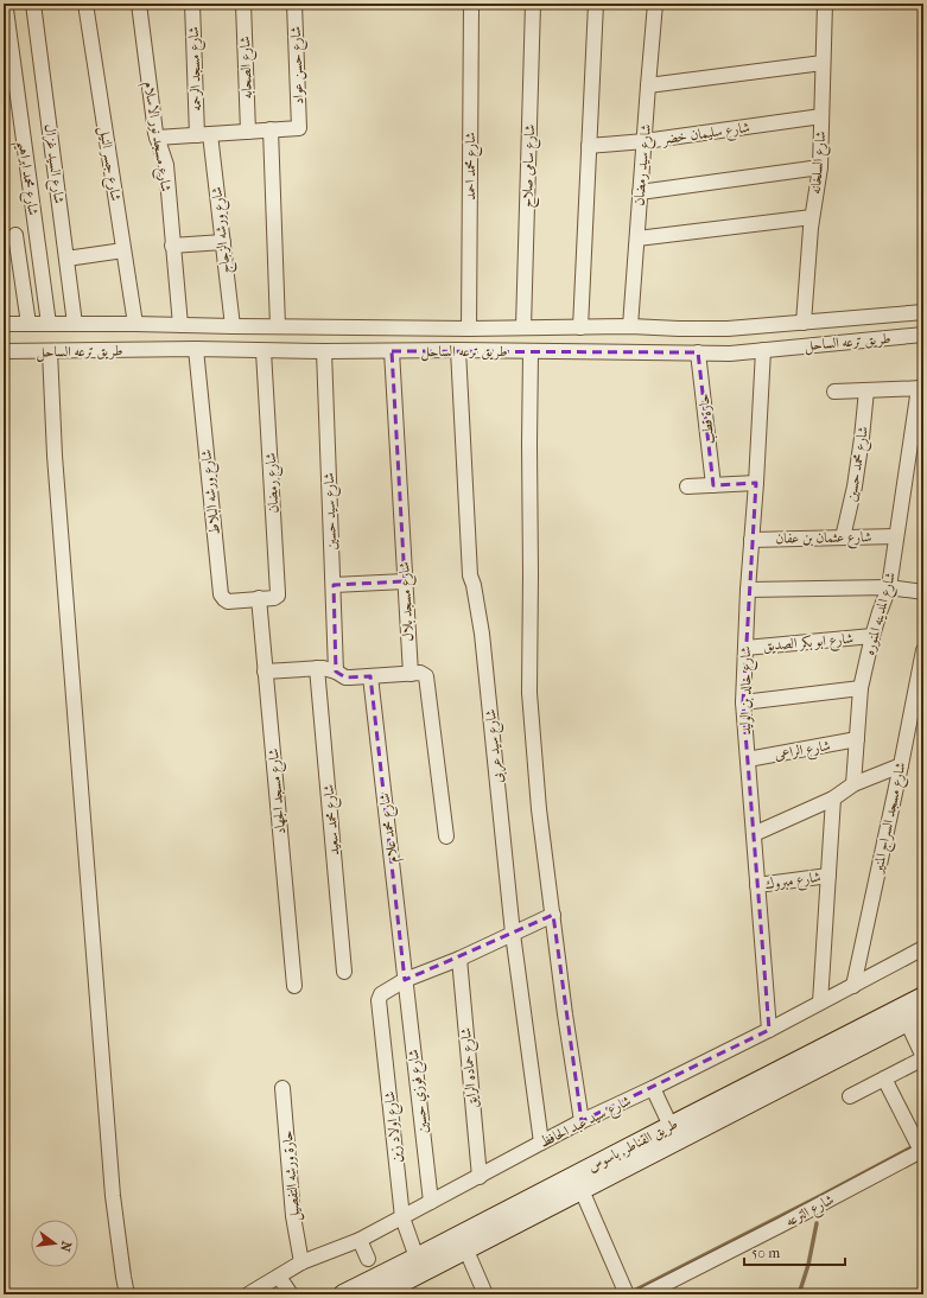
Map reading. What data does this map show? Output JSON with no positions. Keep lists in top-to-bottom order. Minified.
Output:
{"streets":{"main road":["طريق القناطر, باسوس"],"street":["شارع حسن عواد","شارع الصحابه","شارع مسجد الرحمه","شارع سليمان خضر","شارع مسجد نور الاسلام","شارع السلخانه","شارع السيد غزال","شارع جسر النيل","شارع سيد رمضان","شارع محمد احمد","شارع سامى صلاح","شارع محمد ابراهيم","شارع ورشه الزجاج","طريق ترعه الساحل","حارة قطب","شارع محمد حسين","شارع رمضان","شارع ورشه البلاط","شارع سيد حسين","شارع عثمان بن عفان","شارع مسجد بلال","شارع المدينه المنوره","شارع ابو بكر الصديق","شارع خالد بن الوليد","شارع سيد عربى","شارع الراعى","شارع مسجد الجهاد","شارع مسجد السراج المنير","شارع محمد سعيد","شارع محمد علام","شارع مبروك","شارع حماده الرايق","شارع فوزي حسين","شارع سيد عبد الحافظ","شارع اولاد زين","حارة ورشه التفصيل","شارع الترعه"]},"crossings":[["شارع مسجد الرحمه","شارع ورشه الزجاج"],["شارع سليمان خضر","شارع السلخانه"],["شارع سليمان خضر","شارع سيد رمضان"],["شارع مسجد نور الاسلام","طريق ترعه الساحل"],["شارع السلخانه","طريق ترعه الساحل"],["شارع السيد غزال","طريق ترعه الساحل"],["شارع جسر النيل","طريق ترعه الساحل"],["شارع سيد رمضان","طريق ترعه الساحل"],["شارع محمد احمد","طريق ترعه الساحل"],["شارع سامى صلاح","طريق ترعه الساحل"],["شارع محمد ابراهيم","طريق ترعه الساحل"],["شارع ورشه الزجاج","طريق ترعه الساحل"],["طريق ترعه الساحل","حارة قطب"],["طريق ترعه الساحل","شارع رمضان"],["طريق ترعه الساحل","شارع ورشه البلاط"],["طريق ترعه الساحل","شارع سيد حسين"],["طريق ترعه الساحل","شارع مسجد بلال"],["طريق ترعه الساحل","شارع خالد بن الوليد"],["طريق ترعه الساحل","شارع سيد عربى"],["شارع محمد حسين","شارع عثمان بن عفان"],["شارع رمضان","شارع ورشه البلاط"],["شارع رمضان","شارع مسجد الجهاد"],["شارع ورشه البلاط","شارع مسجد الجهاد"],["شارع عثمان بن عفان","شارع المدينه المنوره"],["شارع عثمان بن عفان","شارع خالد بن الوليد"],["شارع المدينه المنوره","شارع ابو بكر الصديق"],["شارع المدينه المنوره","شارع الراعى"],["شارع ابو بكر الصديق","شارع خالد بن الوليد"],["شارع خالد بن الوليد","شارع الراعى"],["شارع خالد بن الوليد","شارع مبروك"],["شارع خالد بن الوليد","شارع سيد عبد الحافظ"],["شارع سيد عربى","شارع سيد عبد الحافظ"],["شارع مسجد السراج المنير","شارع سيد عبد الحافظ"],["شارع محمد علام","شارع فوزي حسين"],["شارع محمد علام","شارع اولاد زين"],["شارع حماده الرايق","شارع سيد عبد الحافظ"],["شارع فوزي حسين","شارع سيد عبد الحافظ"],["شارع فوزي حسين","شارع اولاد زين"],["شارع سيد عبد الحافظ","شارع اولاد زين"],["شارع سيد عبد الحافظ","حارة ورشه التفصيل"],["شارع اولاد زين","طريق القناطر, باسوس"]],"scale_bar":"50 m","north":"right"}
